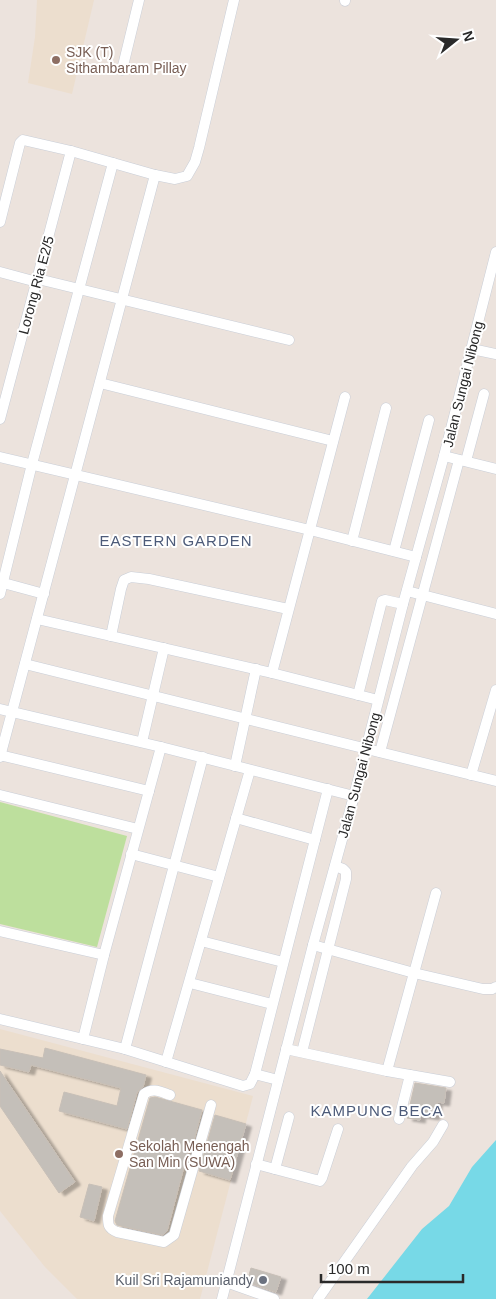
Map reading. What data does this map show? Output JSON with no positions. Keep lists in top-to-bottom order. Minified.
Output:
{"streets":{"street":["Lorong Ria E2/5","Jalan Sungai Nibong"]},"districts":["EASTERN GARDEN","KAMPUNG BECA"],"places":["SJK (T) Sithambaram Pillay","Sekolah Menengah San Min (SUWA)","Kuil Sri Rajamuniandy"],"scale_bar":"100 m","north":"right"}
